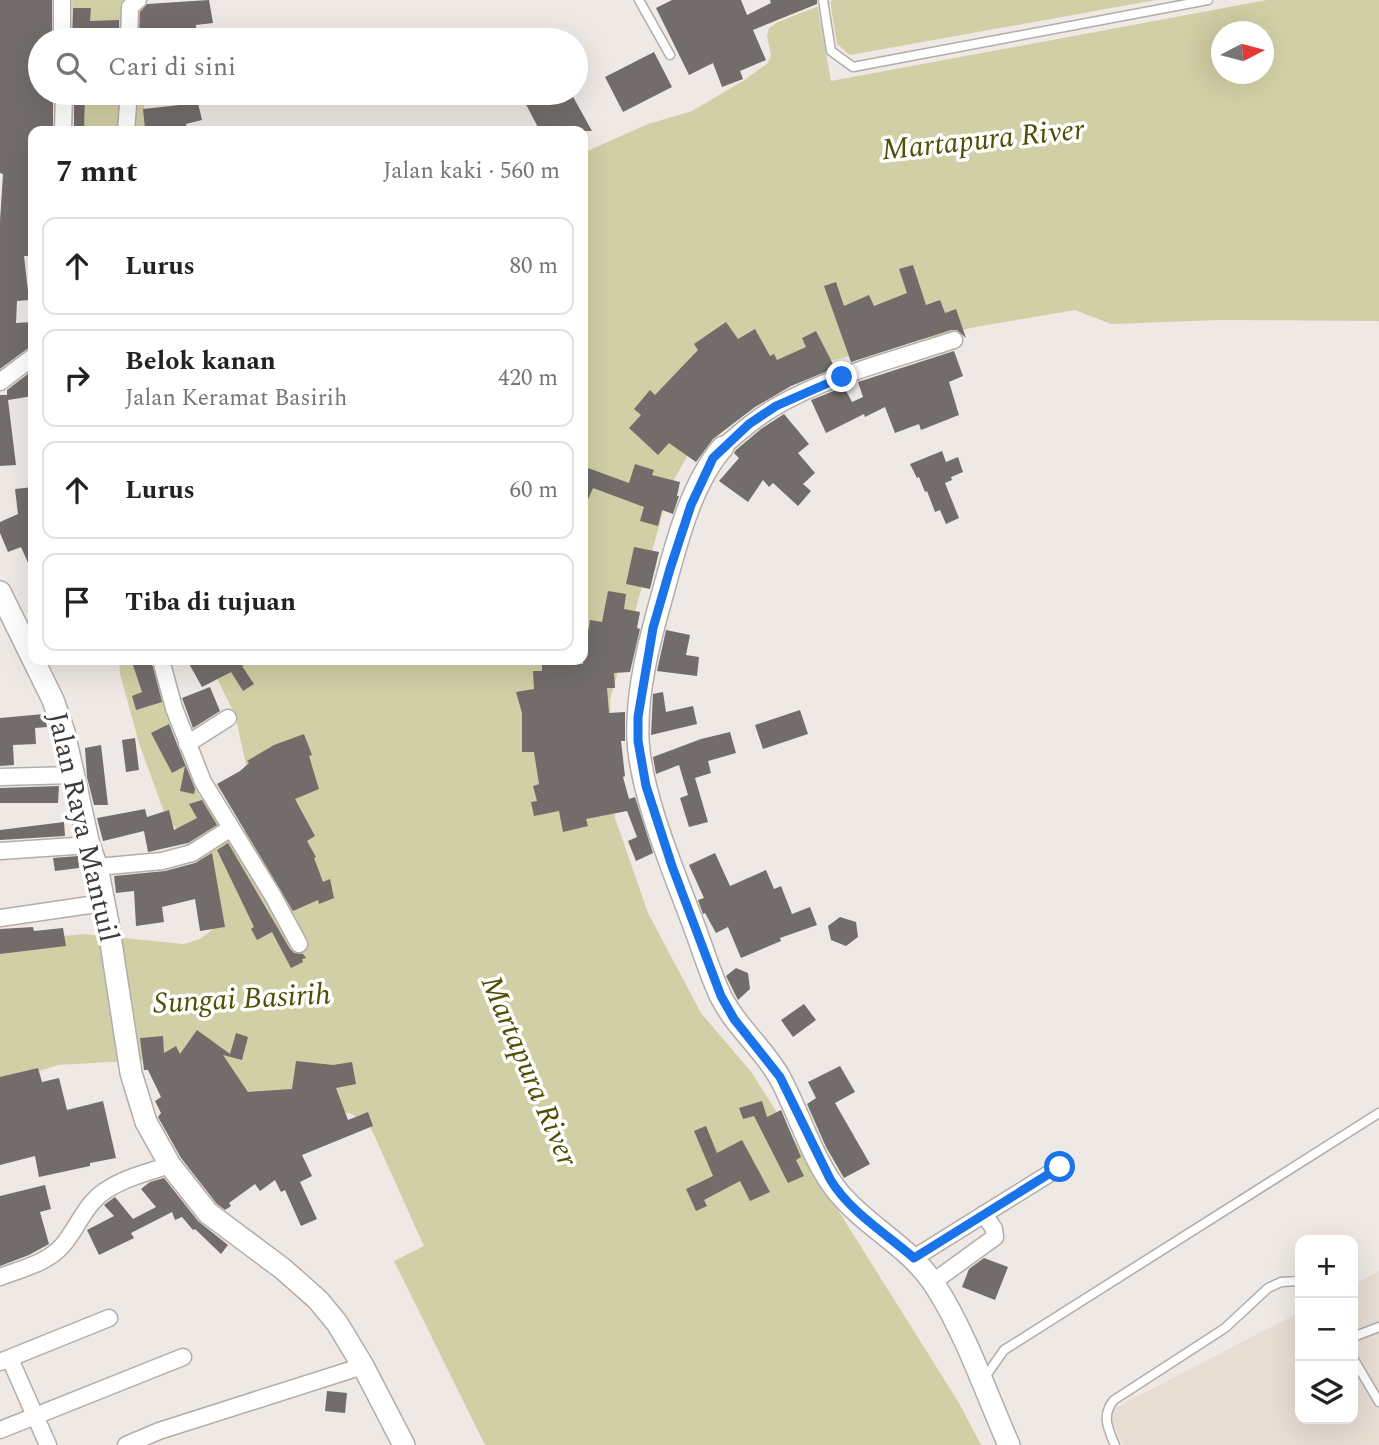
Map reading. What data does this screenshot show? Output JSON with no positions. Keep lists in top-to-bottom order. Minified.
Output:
{"streets":{"street":["Jalan Raya Mantuil"]},"water":["Martapura River","Sungai Basirih"],"north":"right","page":{"search":"Cari di sini","heading":["7 mnt","Jalan kaki · 560 m"],"list":[["Lurus","80 m"],["Belok kanan","Jalan Keramat Basirih","420 m"],["Lurus","60 m"],"Tiba di tujuan"],"map_buttons":["+","−"]}}
